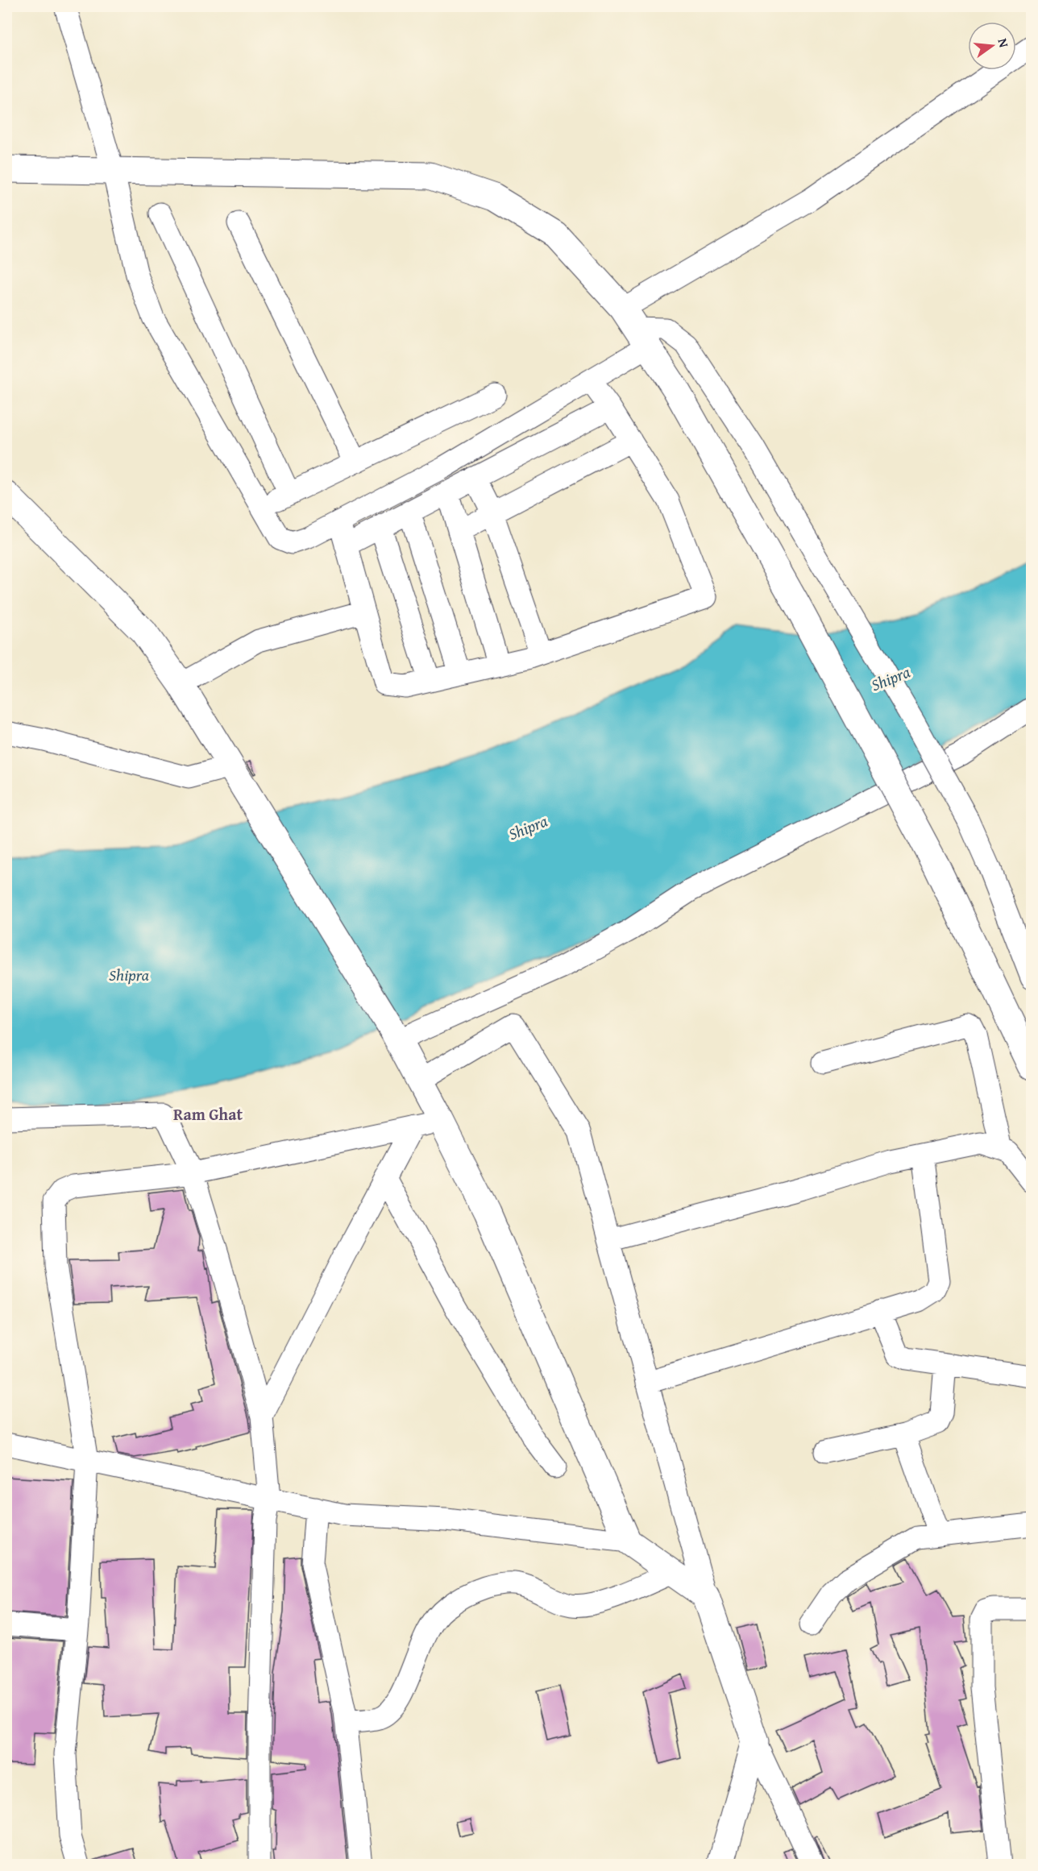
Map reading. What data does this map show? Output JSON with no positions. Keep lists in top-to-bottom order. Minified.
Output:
{"districts":["Ram Ghat"],"water":["Shipra"],"north":"right"}
